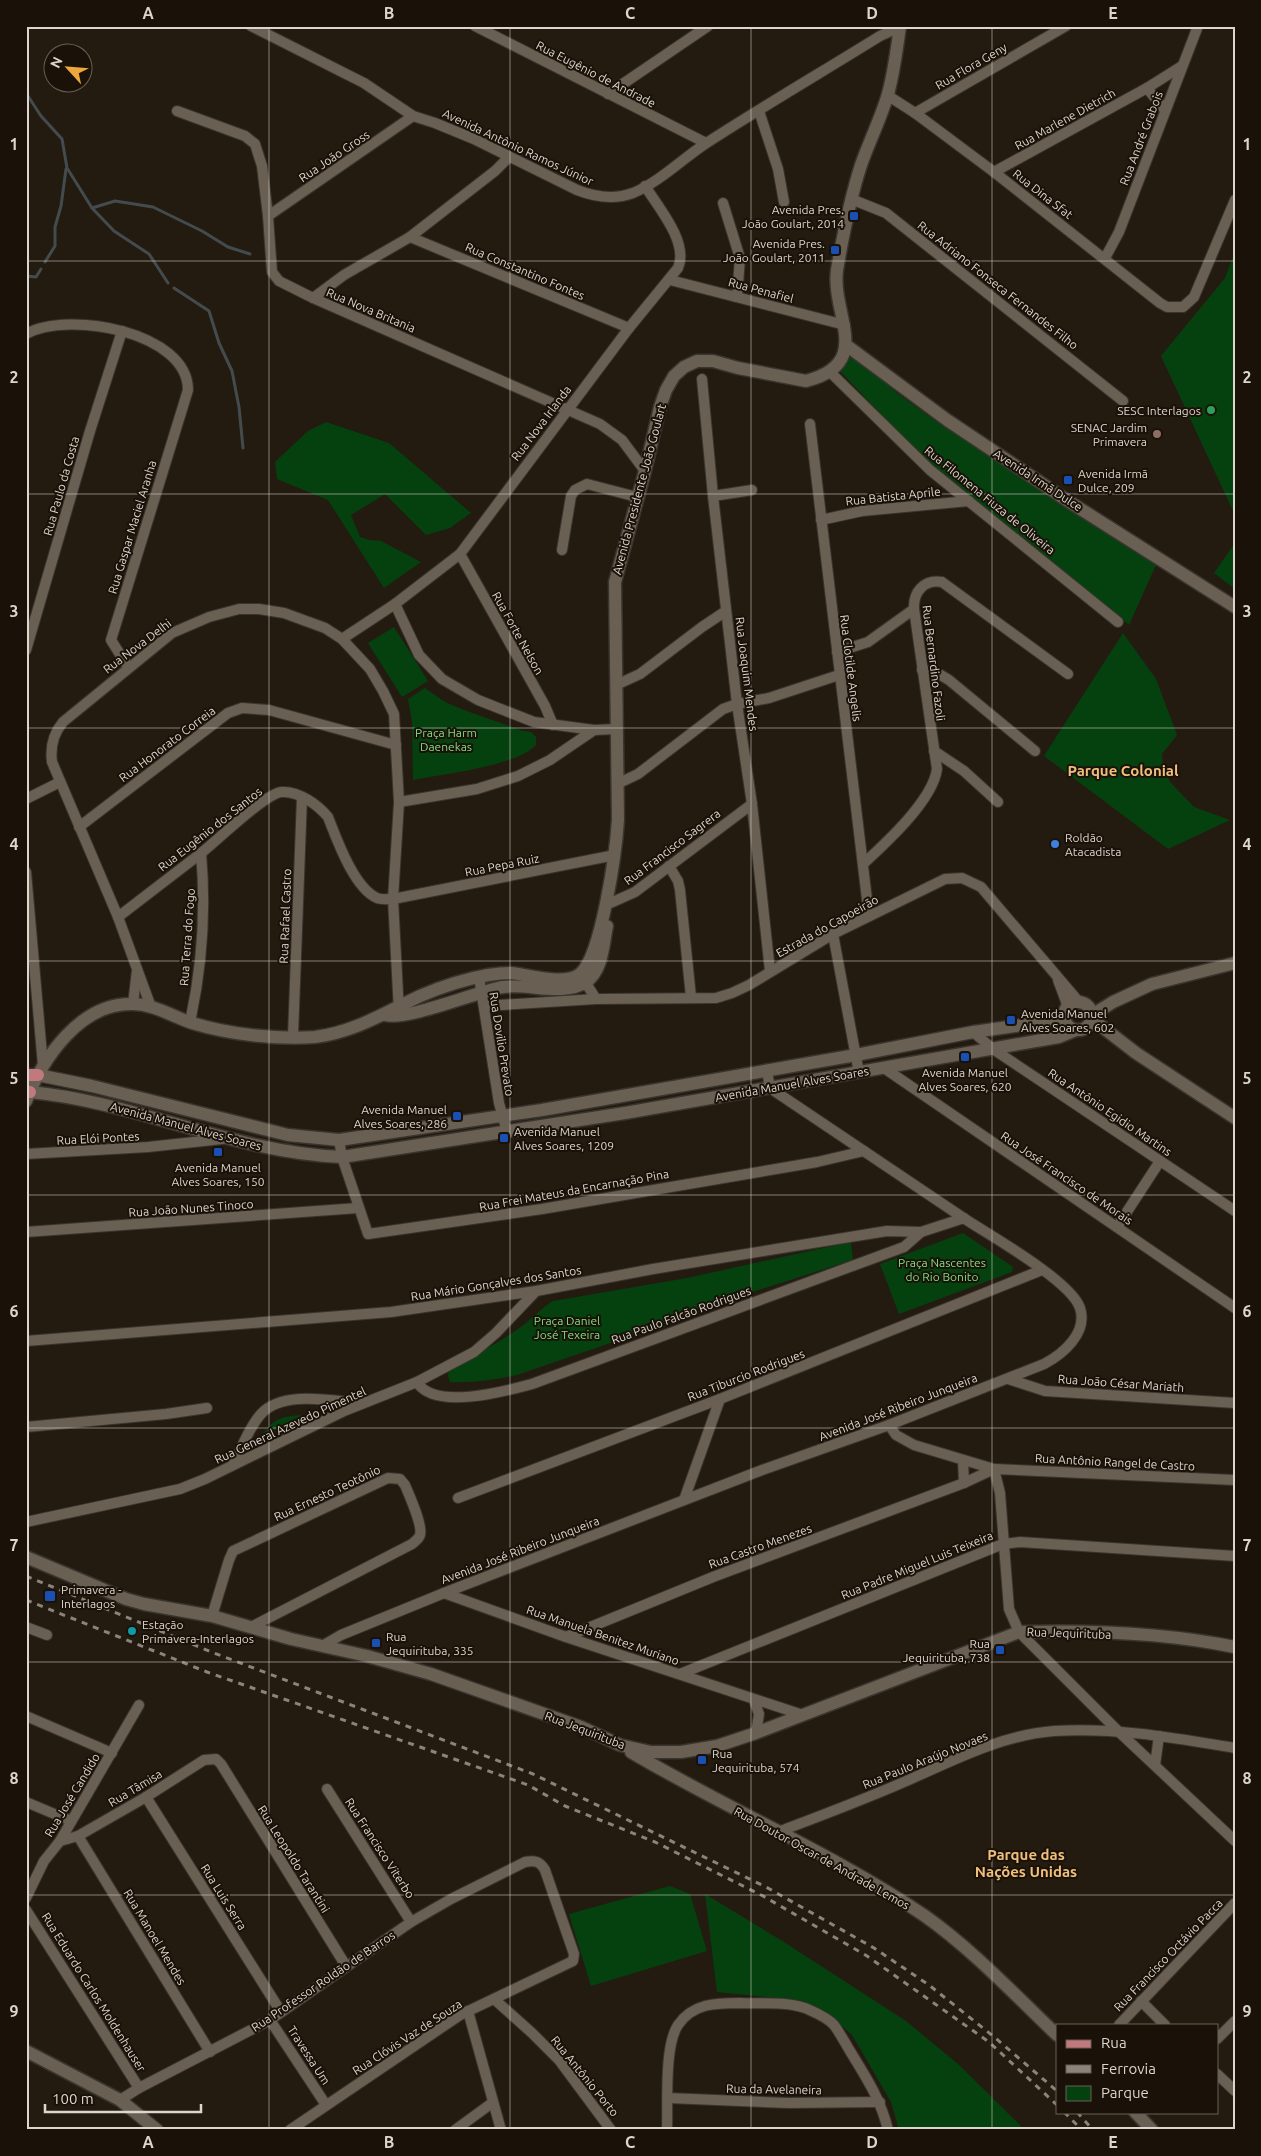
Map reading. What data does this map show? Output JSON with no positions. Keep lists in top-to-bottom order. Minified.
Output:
{"streets":{"street":["Rua Flora Geny","Rua Eugênio de Andrade","Rua Marlene Dietrich","Rua André Grabois","Avenida Antônio Ramos Júnior","Rua João Gross","Rua Dina Sfat","Rua Constantino Fontes","Rua Adriano Fonseca Fernandes Filho","Rua Penafiel","Rua Nova Britania","Rua Nova Irlanda","Avenida Irmã Dulce","Rua Paulo da Costa","Avenida Presidente João Goulart","Rua Batista Aprile","Rua Filomena Fiuza de Oliveira","Rua Gaspar Maciel Aranha","Rua Forte Nelson","Rua Nova Delhi","Rua Bernardino Fazoli","Rua Clotilde Angelis","Rua Joaquim Mendes","Rua Honorato Correia","Rua Eugênio dos Santos","Rua Francisco Sagrera","Rua Pepa Ruiz","Rua Rafael Castro","Estrada do Capoeirão","Rua Terra do Fogo","Rua Dovilio Prevato","Avenida Manuel Alves Soares","Rua Antônio Egidio Martins","Rua Elói Pontes","Rua José Francisco de Morais","Rua Frei Mateus da Encarnação Pina","Rua João Nunes Tinoco","Rua Mário Gonçalves dos Santos","Rua Paulo Falcão Rodrigues","Rua Tiburcio Rodrigues","Rua João César Mariath","Avenida José Ribeiro Junqueira","Rua General Azevedo Pimentel","Rua Antônio Rangel de Castro","Rua Ernesto Teotônio","Rua Castro Menezes","Rua Padre Miguel Luis Teixeira","Rua Jequirituba","Rua Manuela Benitez Muriano","Rua Paulo Araújo Novaes","Rua Tâmisa","Rua José Candido","Rua Francisco Viterbo","Rua Doutor Oscar de Andrade Lemos","Rua Leopoldo Tarantini","Rua Luis Serra","Rua Manoel Mendes","Rua Francisco Octávio Pacca","Rua Professor Roldão de Barros","Rua Eduardo Carlos Moldenhauser","Rua Clóvis Vaz de Souza","Travessa Um","Rua Antônio Porto","Rua da Avelaneira"]},"crossings":[["Rua Flora Geny","Rua Dina Sfat"],["Rua Eugênio de Andrade","Avenida Antônio Ramos Júnior"],["Rua Marlene Dietrich","Rua André Grabois"],["Rua Marlene Dietrich","Rua Dina Sfat"],["Rua André Grabois","Rua Dina Sfat"],["Avenida Antônio Ramos Júnior","Rua João Gross"],["Avenida Antônio Ramos Júnior","Rua Nova Irlanda"],["Rua João Gross","Rua Nova Britania"],["Rua Constantino Fontes","Rua Nova Irlanda"],["Rua Penafiel","Rua Nova Irlanda"],["Rua Nova Britania","Rua Nova Irlanda"],["Rua Nova Britania","Avenida Presidente João Goulart"],["Rua Nova Irlanda","Rua Forte Nelson"],["Rua Nova Irlanda","Rua Nova Delhi"],["Avenida Irmã Dulce","Avenida Presidente João Goulart"],["Rua Paulo da Costa","Rua Gaspar Maciel Aranha"],["Avenida Presidente João Goulart","Rua Filomena Fiuza de Oliveira"],["Avenida Presidente João Goulart","Rua Francisco Sagrera"],["Avenida Presidente João Goulart","Rua Pepa Ruiz"],["Rua Batista Aprile","Rua Filomena Fiuza de Oliveira"],["Rua Batista Aprile","Rua Clotilde Angelis"],["Rua Gaspar Maciel Aranha","Rua Nova Delhi"],["Rua Nova Delhi","Rua Honorato Correia"],["Rua Nova Delhi","Rua Eugênio dos Santos"],["Rua Nova Delhi","Rua Pepa Ruiz"],["Rua Bernardino Fazoli","Rua Clotilde Angelis"],["Rua Clotilde Angelis","Estrada do Capoeirão"],["Rua Joaquim Mendes","Rua Francisco Sagrera"],["Rua Joaquim Mendes","Estrada do Capoeirão"],["Rua Eugênio dos Santos","Rua Pepa Ruiz"],["Rua Eugênio dos Santos","Rua Rafael Castro"],["Rua Eugênio dos Santos","Rua Terra do Fogo"],["Estrada do Capoeirão","Avenida Manuel Alves Soares"],["Rua Dovilio Prevato","Avenida Manuel Alves Soares"],["Avenida Manuel Alves Soares","Rua Antônio Egidio Martins"],["Avenida Manuel Alves Soares","Rua Elói Pontes"],["Avenida Manuel Alves Soares","Rua José Francisco de Morais"],["Avenida Manuel Alves Soares","Rua Frei Mateus da Encarnação Pina"],["Avenida Manuel Alves Soares","Avenida José Ribeiro Junqueira"],["Rua Frei Mateus da Encarnação Pina","Rua João Nunes Tinoco"],["Rua Frei Mateus da Encarnação Pina","Avenida José Ribeiro Junqueira"],["Rua Mário Gonçalves dos Santos","Rua Paulo Falcão Rodrigues"],["Rua Mário Gonçalves dos Santos","Avenida José Ribeiro Junqueira"],["Rua Mário Gonçalves dos Santos","Rua General Azevedo Pimentel"],["Rua Paulo Falcão Rodrigues","Rua General Azevedo Pimentel"],["Rua Tiburcio Rodrigues","Avenida José Ribeiro Junqueira"],["Rua João César Mariath","Avenida José Ribeiro Junqueira"],["Avenida José Ribeiro Junqueira","Rua Jequirituba"],["Avenida José Ribeiro Junqueira","Rua Manuela Benitez Muriano"],["Rua Antônio Rangel de Castro","Rua Castro Menezes"],["Rua Ernesto Teotônio","Rua Jequirituba"],["Rua Castro Menezes","Rua Manuela Benitez Muriano"],["Rua Padre Miguel Luis Teixeira","Rua Manuela Benitez Muriano"],["Rua Jequirituba","Rua Manuela Benitez Muriano"],["Rua Jequirituba","Rua Doutor Oscar de Andrade Lemos"],["Rua Paulo Araújo Novaes","Rua Doutor Oscar de Andrade Lemos"],["Rua Tâmisa","Rua José Candido"],["Rua Tâmisa","Rua Leopoldo Tarantini"],["Rua Tâmisa","Rua Luis Serra"],["Rua Tâmisa","Rua Manoel Mendes"],["Rua Francisco Viterbo","Rua Professor Roldão de Barros"],["Rua Leopoldo Tarantini","Rua Professor Roldão de Barros"],["Rua Luis Serra","Rua Professor Roldão de Barros"],["Rua Manoel Mendes","Rua Professor Roldão de Barros"],["Rua Professor Roldão de Barros","Rua Eduardo Carlos Moldenhauser"],["Rua Professor Roldão de Barros","Rua Clóvis Vaz de Souza"],["Rua Professor Roldão de Barros","Travessa Um"],["Rua Clóvis Vaz de Souza","Travessa Um"],["Rua Clóvis Vaz de Souza","Rua Antônio Porto"]],"districts":["Parque Colonial","Parque das Nações Unidas"],"parks":["Praça Harm Daenekas","Praça Nascentes do Rio Bonito","Praça Daniel José Texeira"],"places":{"transit":["Avenida Pres. João Goulart, 2014","Avenida Pres. João Goulart, 2011","Avenida Irmã Dulce, 209","Avenida Manuel Alves Soares, 602","Avenida Manuel Alves Soares, 620","Avenida Manuel Alves Soares, 286","Avenida Manuel Alves Soares, 1209","Avenida Manuel Alves Soares, 150","Primavera - Interlagos","Rua Jequirituba, 335","Rua Jequirituba, 738","Rua Jequirituba, 574"],"other":["SESC Interlagos","SENAC Jardim Primavera","Roldão Atacadista","Estação Primavera-Interlagos"]},"legend":["Rua","Ferrovia","Parque"],"scale_bar":"100 m","north":"top left","grid":{"columns":["A","B","C","D","E"],"rows":["1","2","3","4","5","6","7","8","9"]}}
